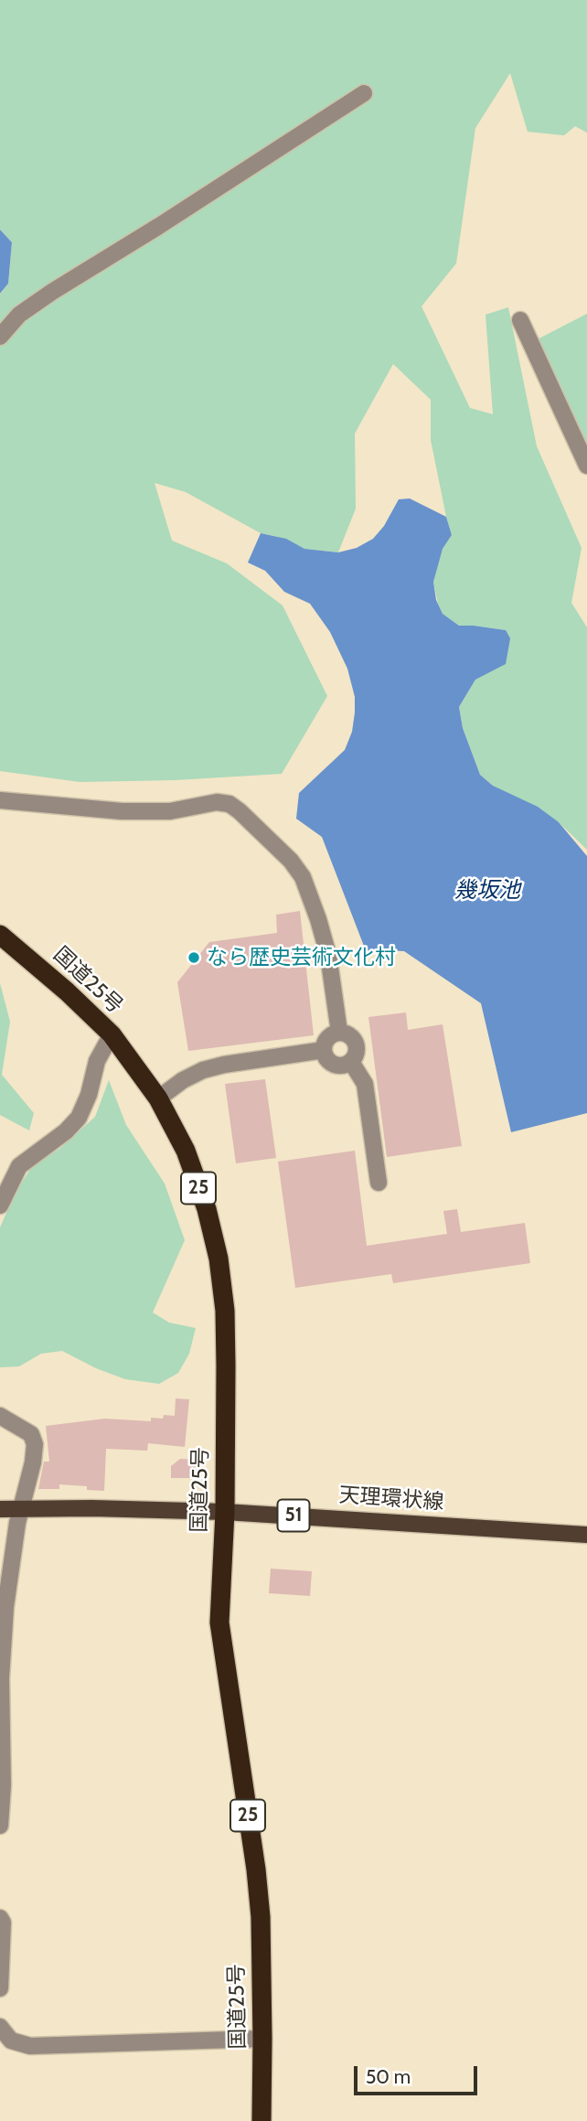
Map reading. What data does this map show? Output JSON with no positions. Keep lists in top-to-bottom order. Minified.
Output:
{"streets":{"highway":["国道25号","25"],"main road":["天理環状線","51"]},"crossings":[["国道25号","天理環状線"]],"water":["幾坂池"],"places":["なら歴史芸術文化村"],"scale_bar":"50 m"}
